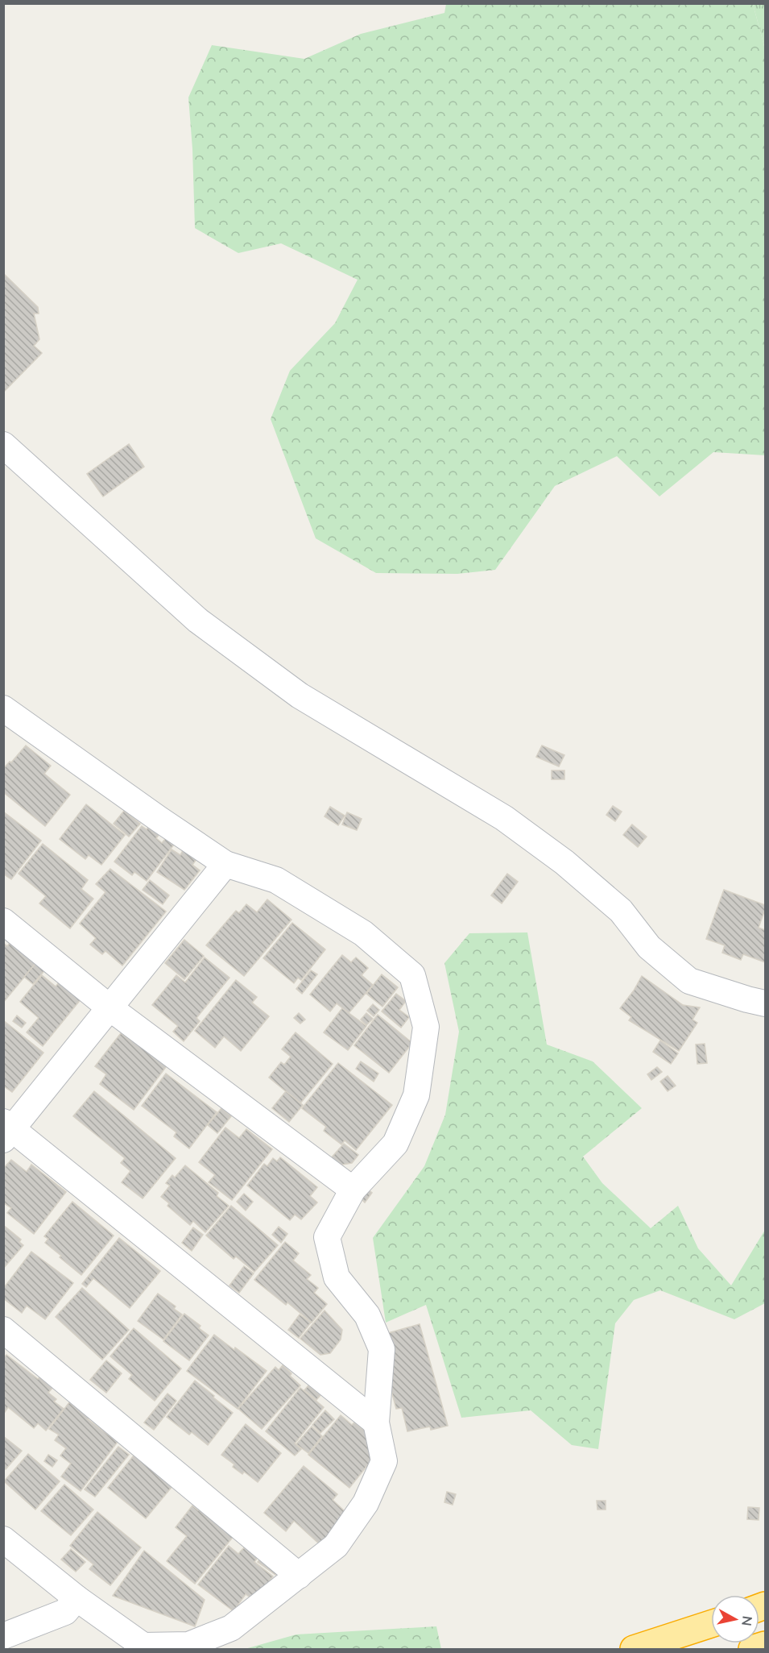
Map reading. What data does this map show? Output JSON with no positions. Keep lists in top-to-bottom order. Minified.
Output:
{"north":"right"}
